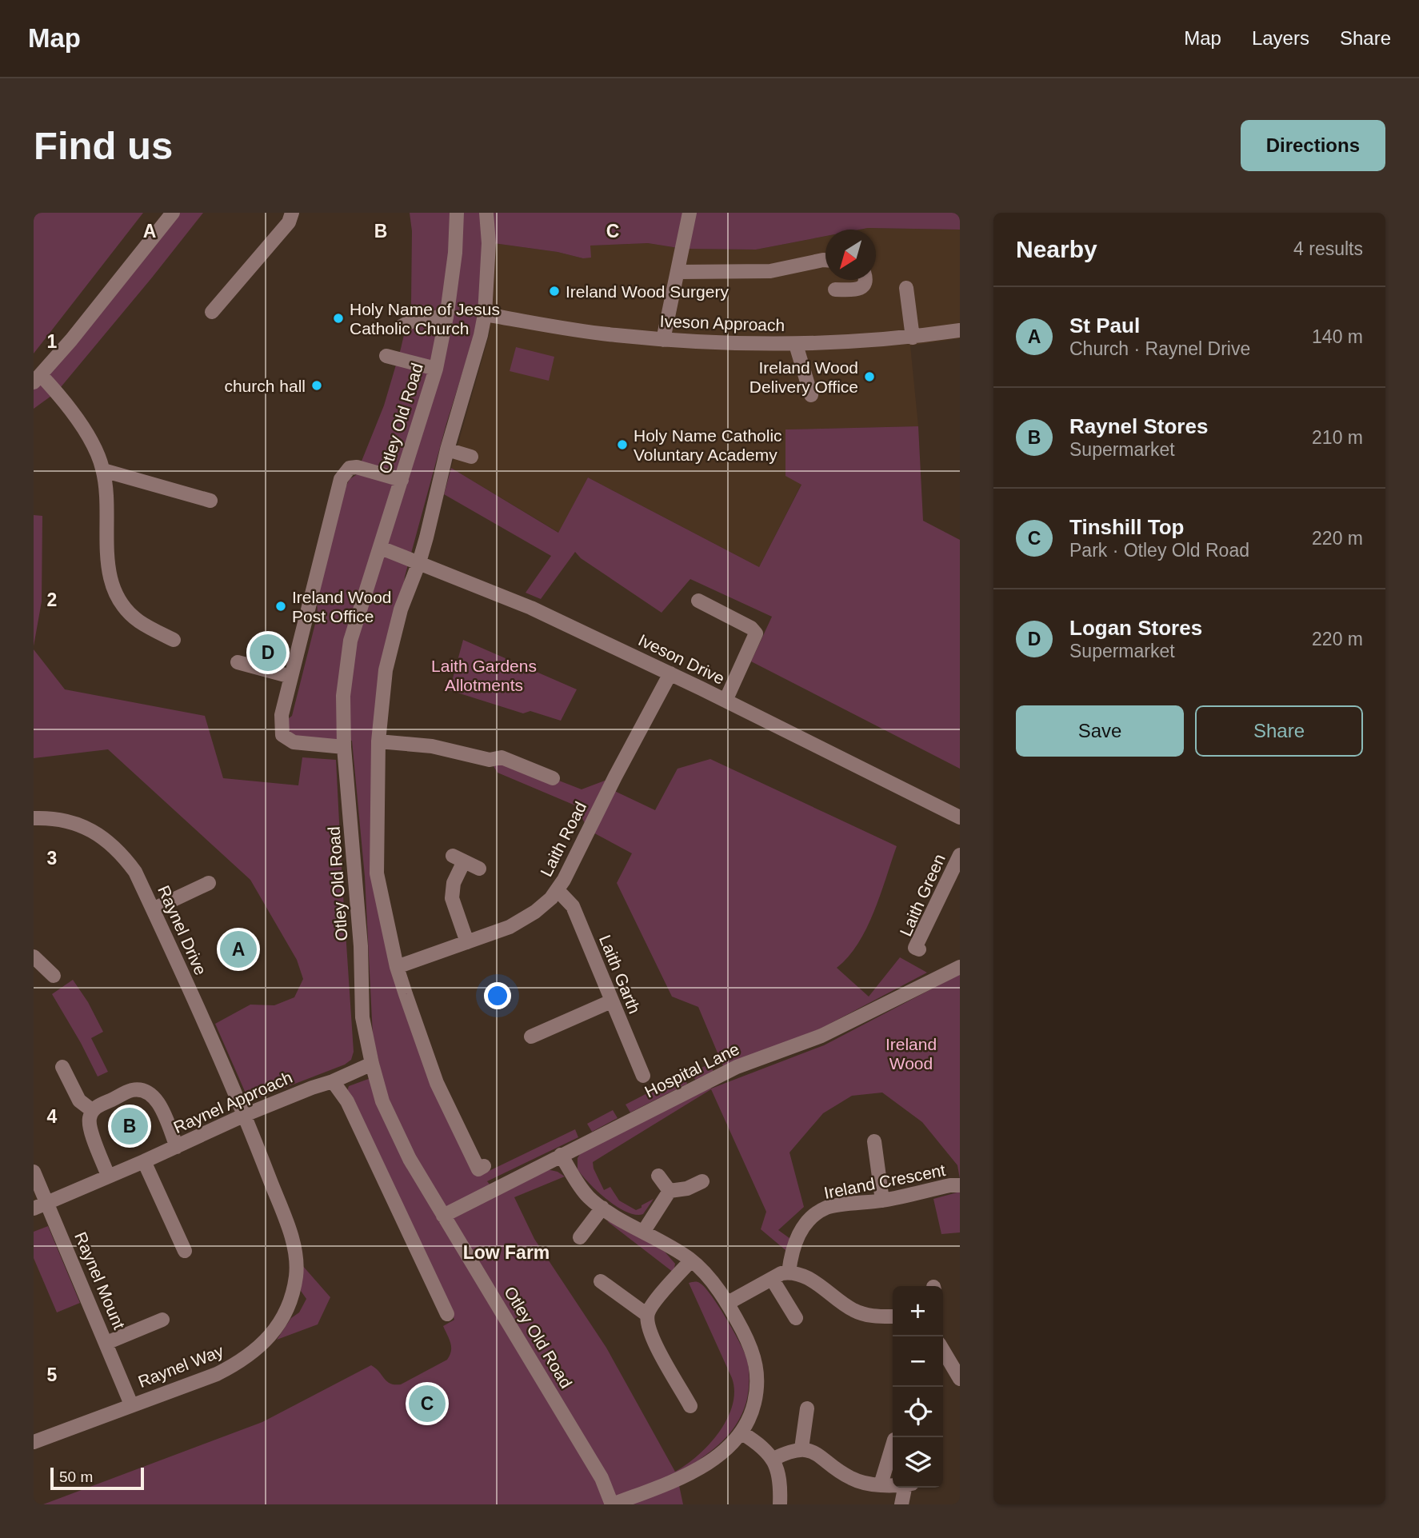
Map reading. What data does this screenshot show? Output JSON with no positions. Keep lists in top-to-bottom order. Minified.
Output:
{"streets":{"street":["Iveson Approach","Otley Old Road","Iveson Drive","Laith Road","Laith Green","Raynel Drive","Laith Garth","Hospital Lane","Raynel Approach","Ireland Crescent","Raynel Mount","Raynel Way"]},"crossings":[["Otley Old Road","Iveson Drive"],["Otley Old Road","Hospital Lane"],["Otley Old Road","Raynel Approach"],["Iveson Drive","Laith Road"],["Laith Road","Laith Garth"],["Raynel Drive","Raynel Approach"],["Raynel Drive","Raynel Way"],["Raynel Approach","Raynel Mount"],["Raynel Approach","Raynel Way"],["Raynel Mount","Raynel Way"]],"districts":["Low Farm"],"parks":["Laith Gardens Allotments","Ireland Wood"],"places":["Ireland Wood Surgery","Holy Name of Jesus Catholic Church","Ireland Wood Delivery Office","church hall","Holy Name Catholic Voluntary Academy","Ireland Wood Post Office"],"scale_bar":"50 m","north":"bottom left","page":{"header":"Map","nav":["Map","Layers","Share"],"buttons":["Directions",["Save","Share"]],"title":"Find us","heading":["Nearby","4 results"],"list":[{"mark":"A","name":"St Paul","note":"Church · Raynel Drive","value":"140 m"},{"mark":"B","name":"Raynel Stores","note":"Supermarket","value":"210 m"},{"mark":"C","name":"Tinshill Top","note":"Park · Otley Old Road","value":"220 m"},{"mark":"D","name":"Logan Stores","note":"Supermarket","value":"220 m"}],"pins":["D","A","B","C"],"map_buttons":["+","−"],"scale":"50 m"},"grid":{"columns":["A","B","C"],"rows":["1","2","3","4","5"]}}
